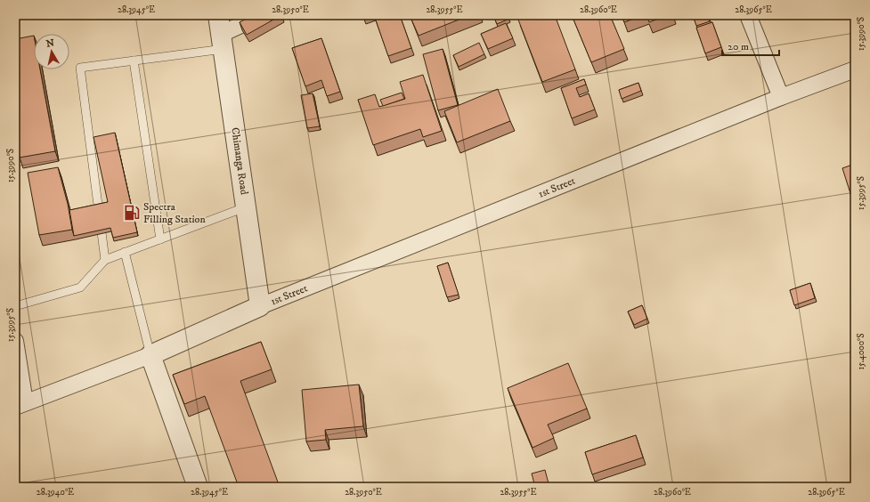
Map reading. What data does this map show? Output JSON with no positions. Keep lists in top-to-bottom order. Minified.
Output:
{"streets":{"street":["Chimanga Road","1st Street"]},"crossings":[["Chimanga Road","1st Street"]],"places":{"fuel station":["Spectra Filling Station"]},"scale_bar":"20 m","north":"top","coordinates":["28.3945°E","28.3950°E","28.3955°E","28.3960°E","28.3965°E","15.3990°S","15.3995°S","15.4000°S","28.3940°E"]}
